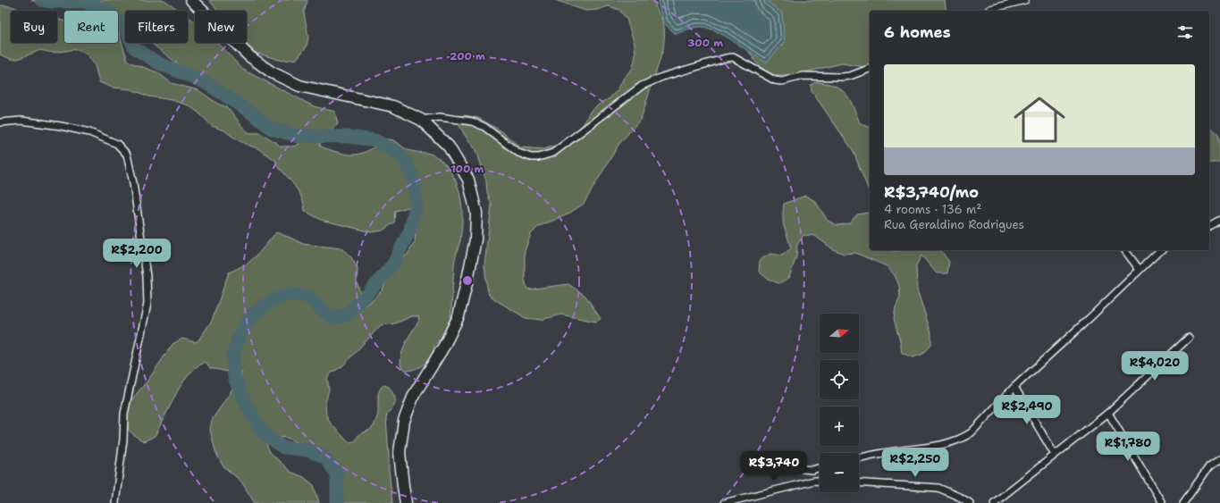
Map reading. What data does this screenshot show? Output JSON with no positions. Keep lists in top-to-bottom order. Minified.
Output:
{"north":"right","page":{"chip":["Buy","Rent","Filters","New"],"heading":"6 homes","list":[{"name":"R$3,740/mo","note":"4 rooms · 136 m² · Rua Geraldino Rodrigues"}],"price":["R$2,200","R$4,020","R$2,490","R$1,780","R$2,250","R$3,740"],"map_buttons":["+","−"]},"rings":["300 m","200 m","100 m"]}
